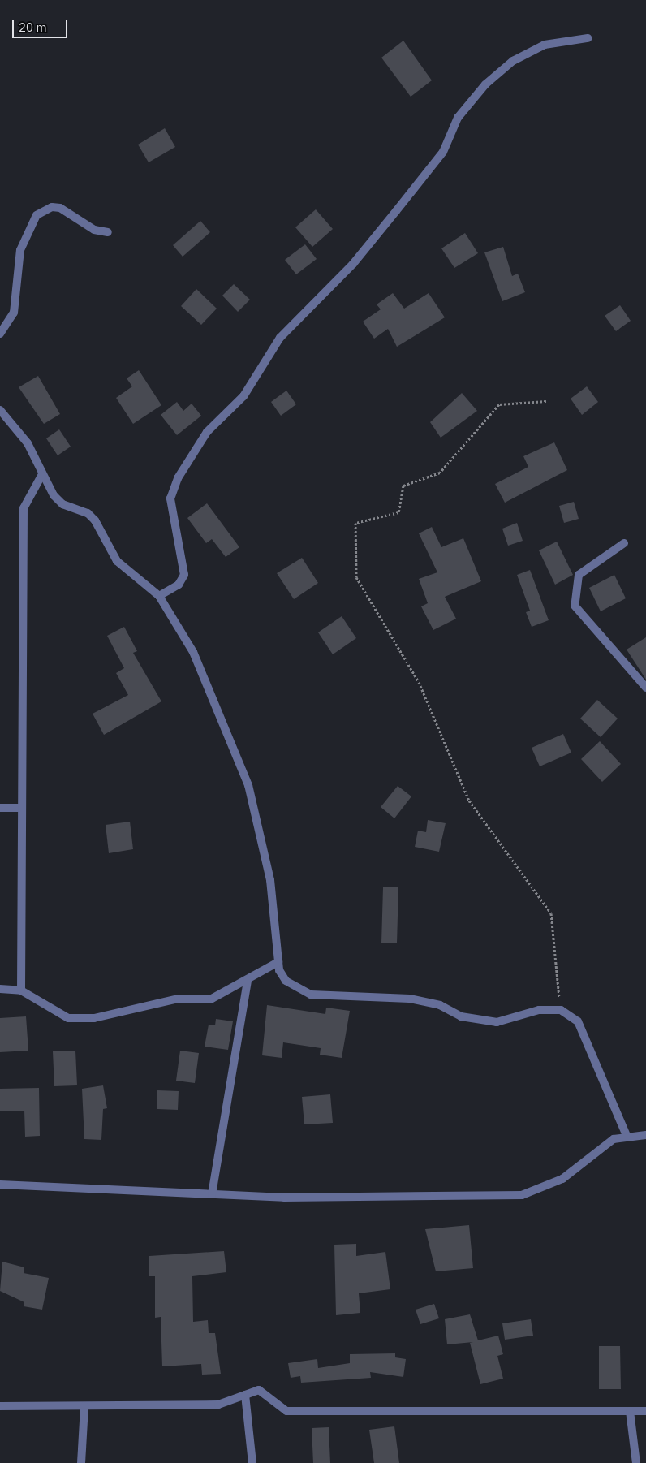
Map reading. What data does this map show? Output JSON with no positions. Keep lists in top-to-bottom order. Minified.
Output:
{"scale_bar":"20 m"}
